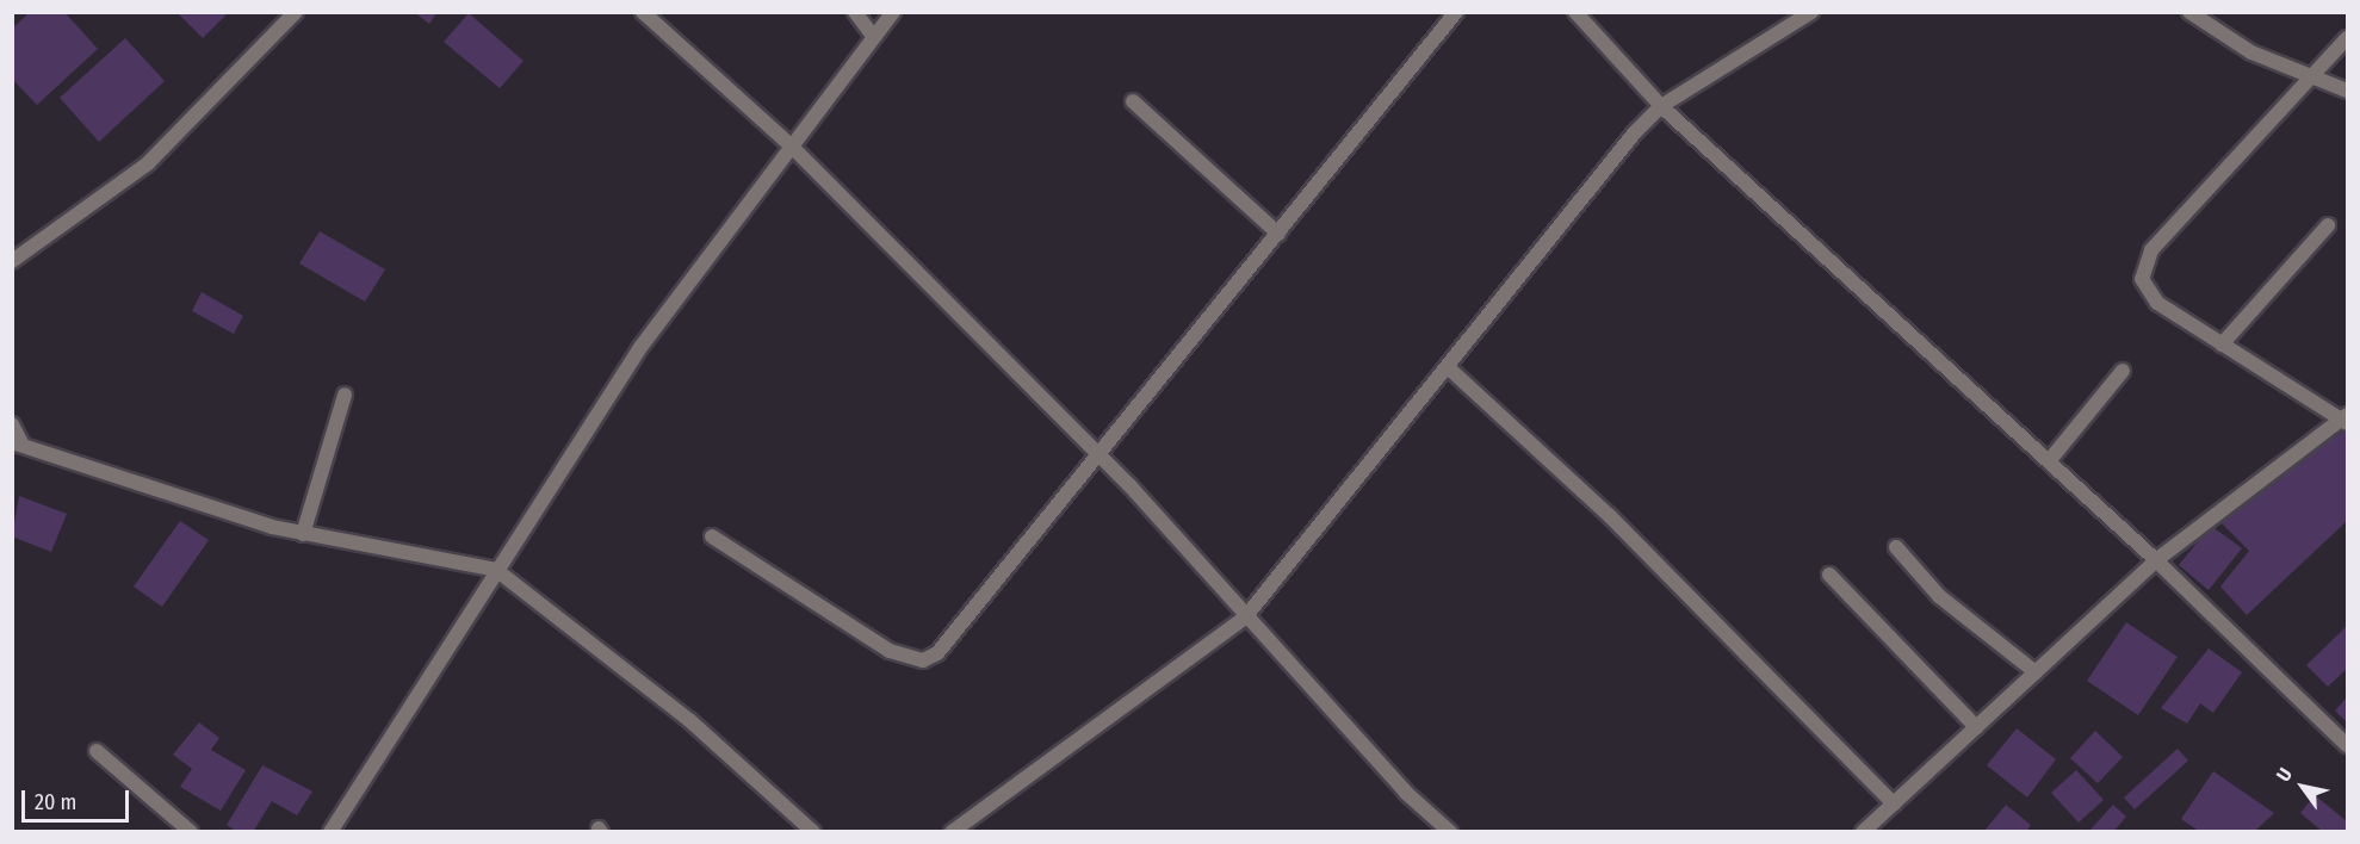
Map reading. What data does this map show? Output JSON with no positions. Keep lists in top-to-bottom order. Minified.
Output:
{"scale_bar":"20 m","north":"top left"}
